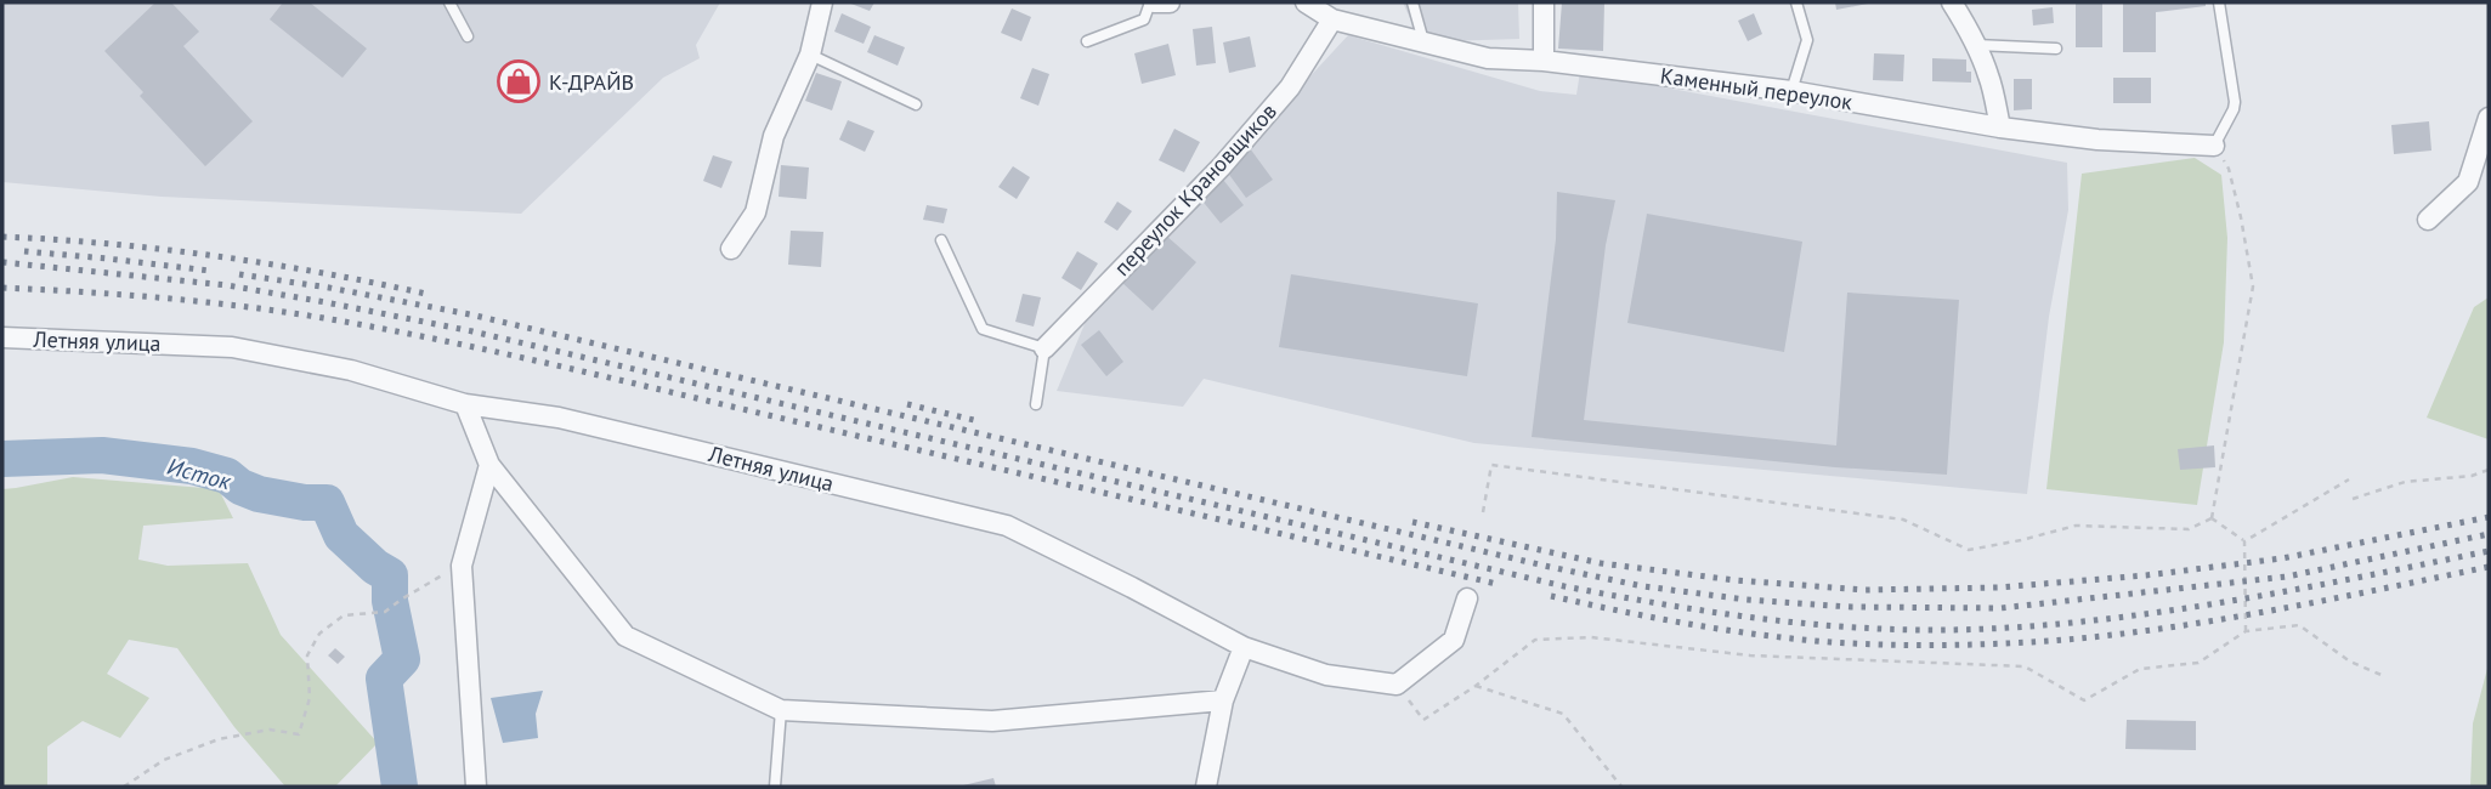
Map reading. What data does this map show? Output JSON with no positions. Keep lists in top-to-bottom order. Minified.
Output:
{"streets":{"street":["Каменный переулок","переулок Крановщиков","Летняя улица"]},"crossings":[["Каменный переулок","переулок Крановщиков"]],"water":["Исток"],"places":{"shop":["К-ДРАЙВ"]}}
